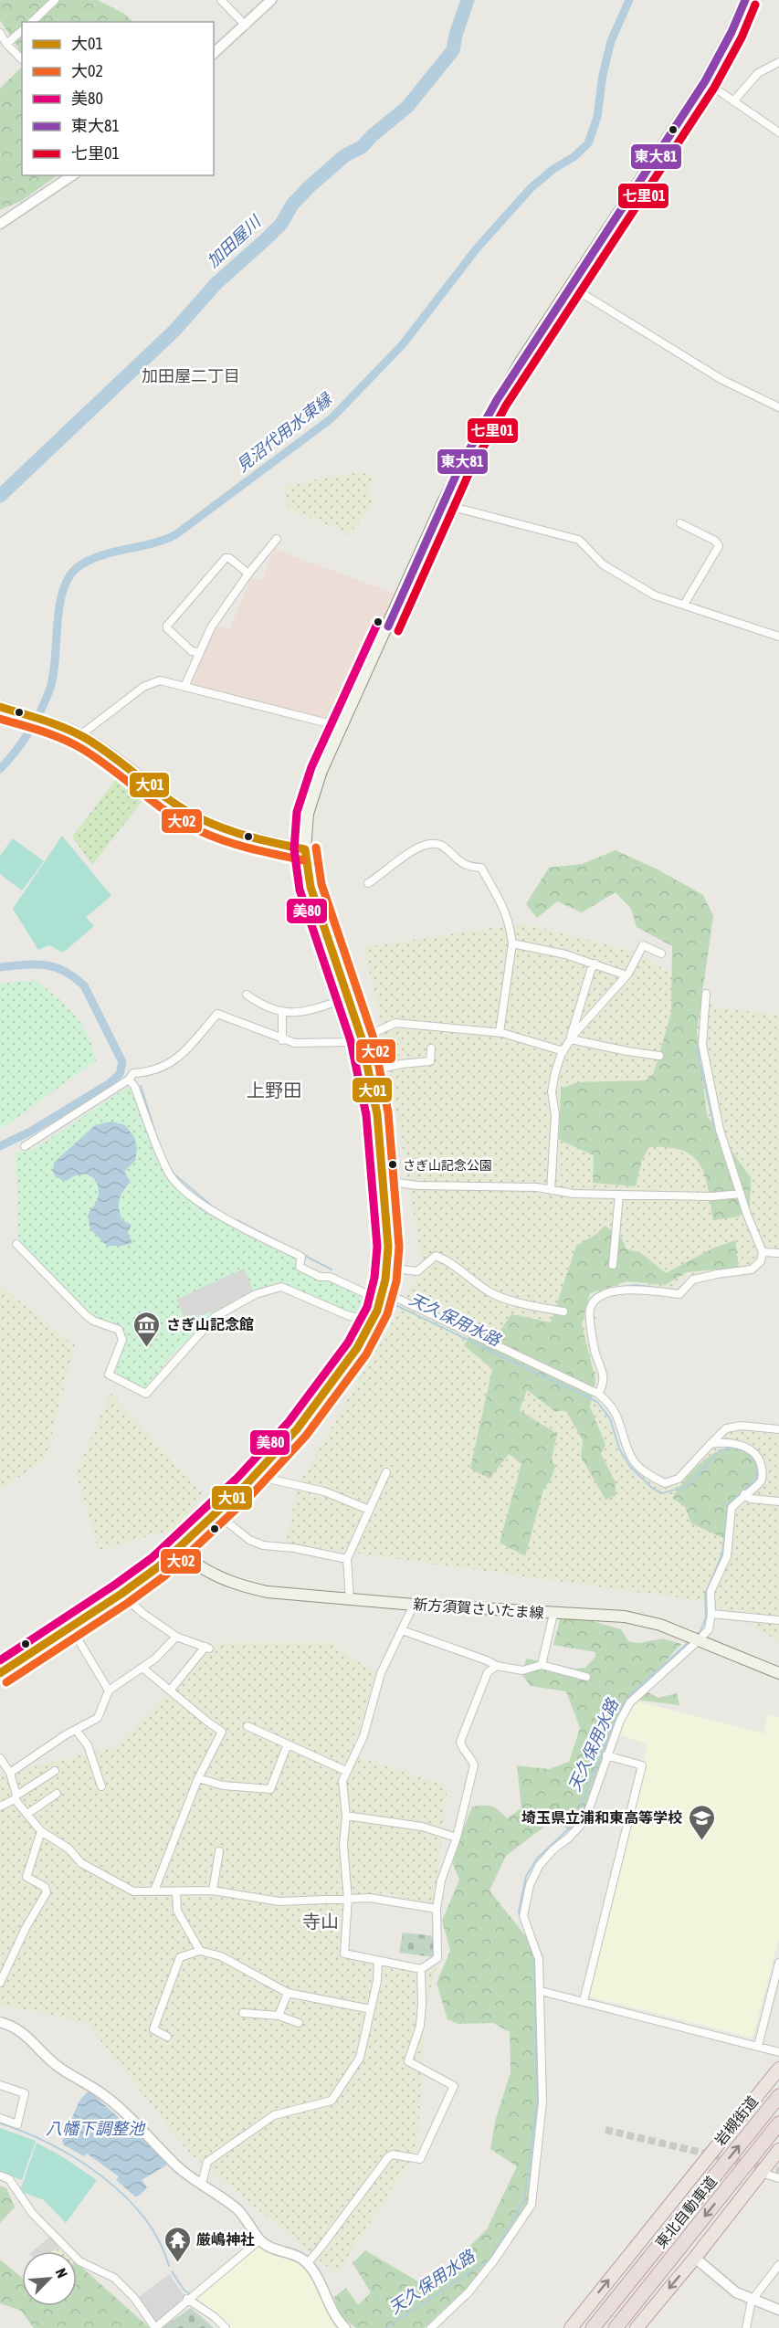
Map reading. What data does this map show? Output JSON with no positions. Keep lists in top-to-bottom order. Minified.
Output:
{"streets":{"highway":["岩槻街道","東北自動車道"],"main road":["新方須賀さいたま線"]},"districts":["加田屋二丁目","上野田","寺山"],"water":["加田屋川","見沼代用水東縁","天久保用水路","八幡下調整池"],"places":{"other":["さぎ山記念公園"],"museum":["さぎ山記念館"],"school or university":["埼玉県立浦和東高等学校"],"temple":["厳嶋神社"]},"lines":["transit line 東大81","transit line 七里01","transit line 美80","transit line 大01","transit line 大02"],"legend":["大01","大02","美80","東大81","七里01"],"north":"top right"}
